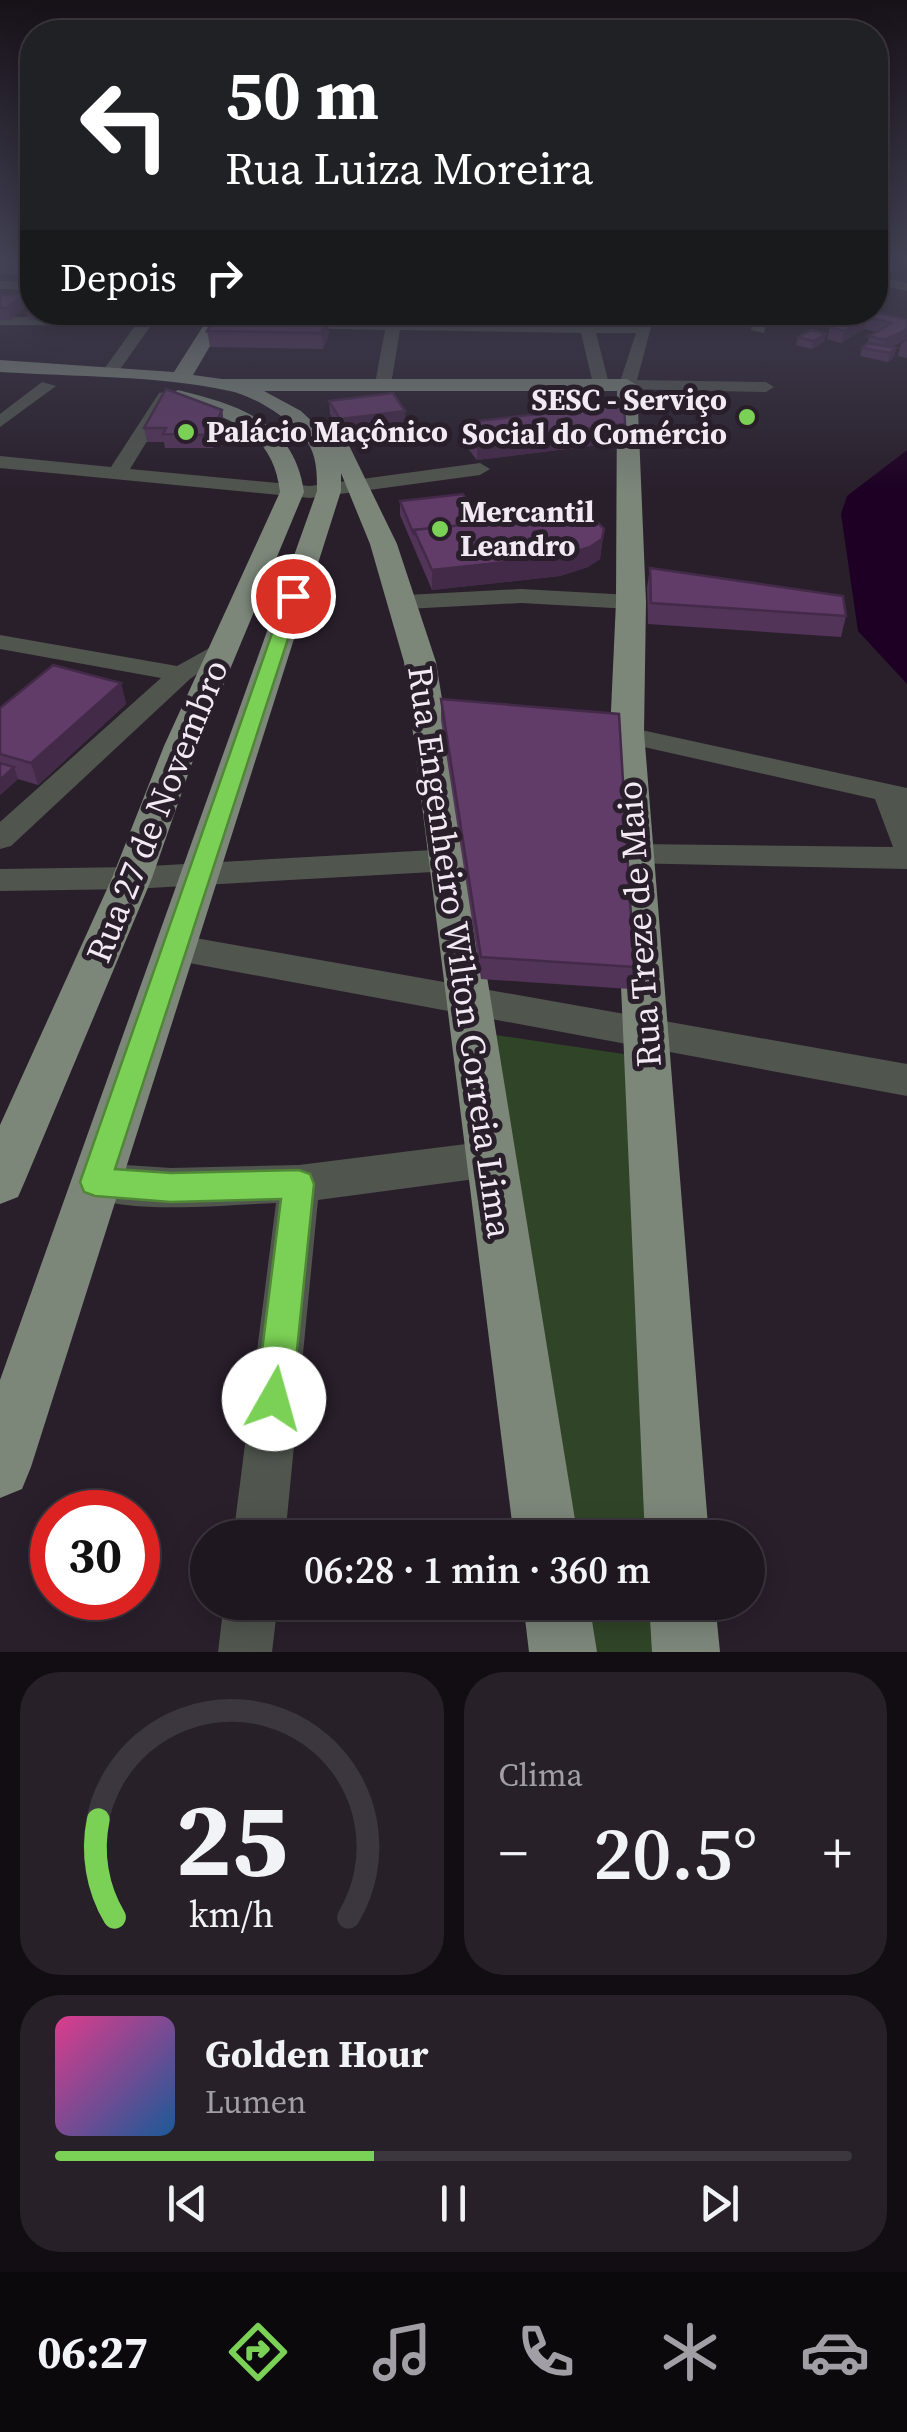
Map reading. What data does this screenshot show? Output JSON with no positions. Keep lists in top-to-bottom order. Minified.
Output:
{"streets":{"main road":["Rua 27 de Novembro","Rua Treze de Maio","Rua Engenheiro Wilton Correia Lima"]},"crossings":[["Rua 27 de Novembro","Rua Engenheiro Wilton Correia Lima"]],"places":["SESC - Serviço Social do Comércio","Palácio Maçônico","Mercantil Leandro"],"page":{"turn":["50 m","Rua Luiza Moreira"],"then":"Depois","limit":"30","trip":"06:28 · 1 min · 360 m","tile":"Clima","heat":["−","20.5°","+"],"song":["Golden Hour","Lumen"],"tabs":"06:27","gauge":["25","km/h"]}}
